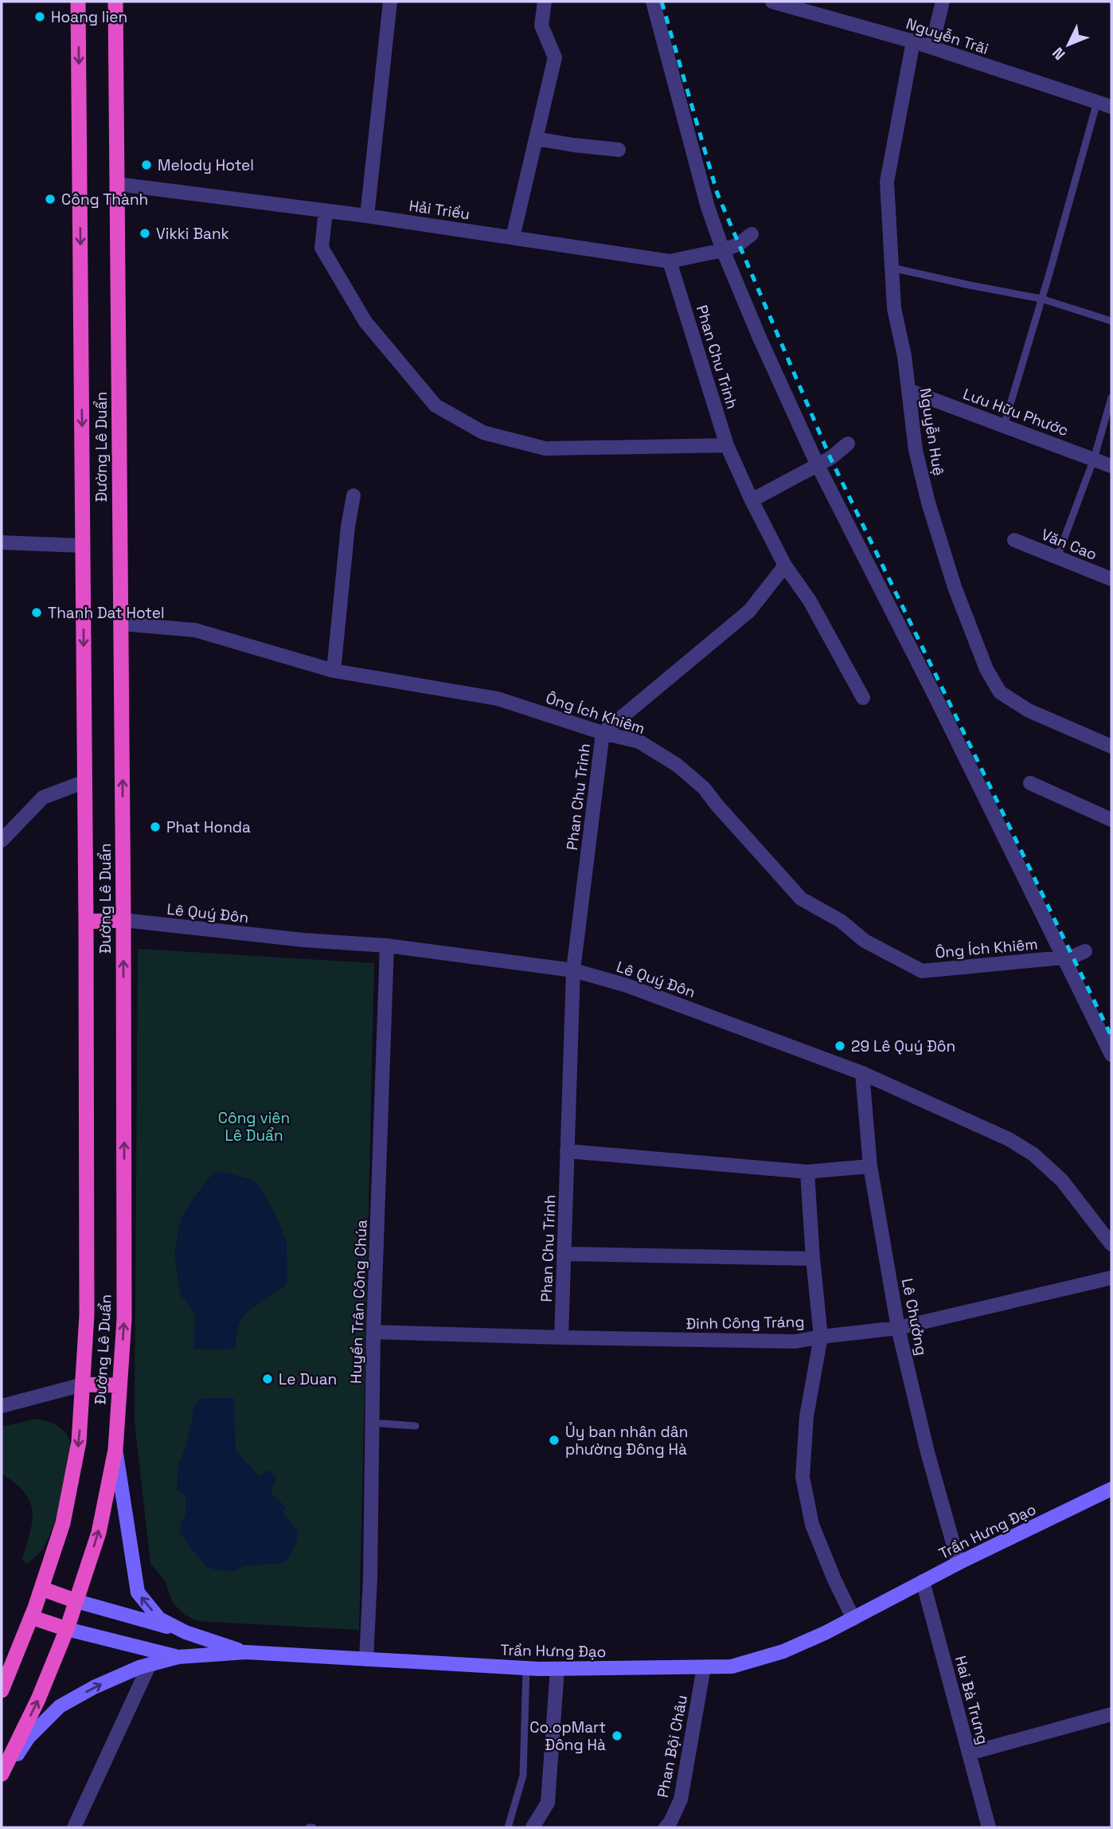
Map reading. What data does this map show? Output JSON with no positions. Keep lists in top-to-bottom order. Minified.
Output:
{"streets":{"highway":["Đường Lê Duẩn"],"main road":["Trần Hưng Đạo"],"street":["Nguyễn Trãi","Hải Triều","Phan Chu Trinh","Lưu Hữu Phước","Nguyễn Huệ","Văn Cao","Ông Ích Khiêm","Lê Quý Đôn","Huyền Trân Công Chúa","Lê Chưởng","Đinh Công Tráng","Hai Bà Trưng","Phan Bội Châu"]},"crossings":[["Nguyễn Trãi","Nguyễn Huệ"],["Hải Triều","Phan Chu Trinh"],["Hải Triều","Đường Lê Duẩn"],["Phan Chu Trinh","Ông Ích Khiêm"],["Phan Chu Trinh","Lê Quý Đôn"],["Phan Chu Trinh","Đinh Công Tráng"],["Lưu Hữu Phước","Nguyễn Huệ"],["Đường Lê Duẩn","Ông Ích Khiêm"],["Đường Lê Duẩn","Lê Quý Đôn"],["Lê Quý Đôn","Huyền Trân Công Chúa"],["Lê Quý Đôn","Lê Chưởng"],["Huyền Trân Công Chúa","Đinh Công Tráng"],["Huyền Trân Công Chúa","Trần Hưng Đạo"],["Lê Chưởng","Đinh Công Tráng"],["Lê Chưởng","Trần Hưng Đạo"],["Trần Hưng Đạo","Hai Bà Trưng"],["Trần Hưng Đạo","Phan Bội Châu"]],"parks":["Công viên Lê Duẩn"],"places":["Hoang lien","Melody Hotel","Công Thành","Vikki Bank","Thanh Dat Hotel","Phat Honda","29 Lê Quý Đôn","Le Duan","Ủy ban nhân dân phường Đông Hà","Co.opMart Đông Hà"],"north":"bottom left"}
